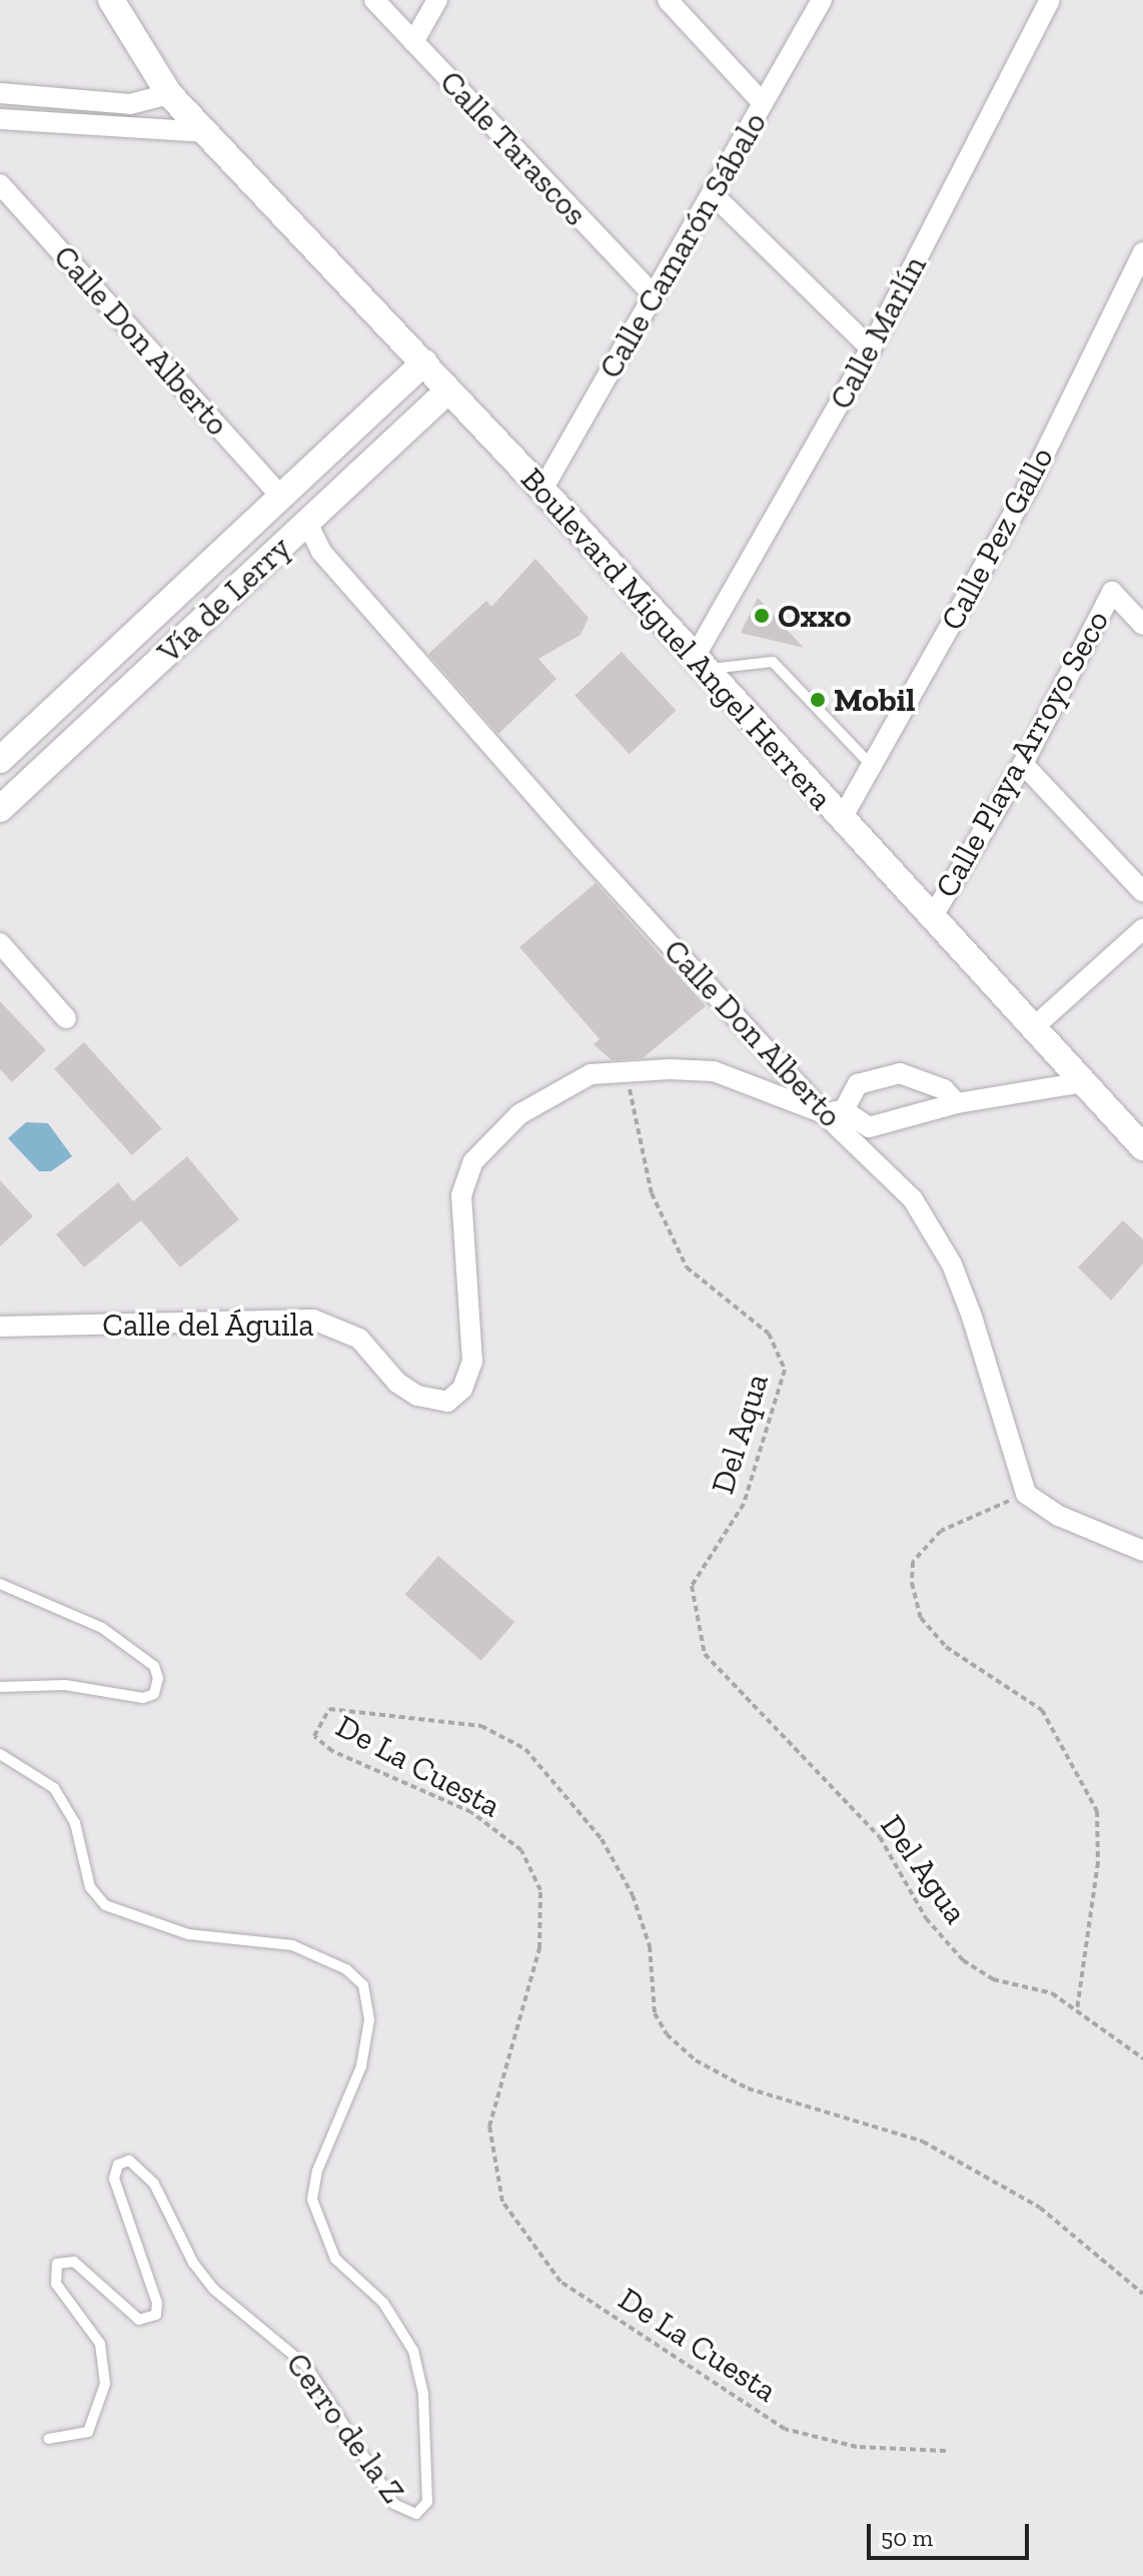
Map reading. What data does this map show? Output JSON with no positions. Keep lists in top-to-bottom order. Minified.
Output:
{"streets":{"street":["Calle Tarascos","Calle Camarón Sábalo","Calle Marlín","Calle Don Alberto","Calle Pez Gallo","Vía de Lerry","Boulevard Miguel Angel Herrera","Calle Playa Arroyo Seco","Calle del Águila"],"lane":["Cerro de la Z"],"path":["Del Aqua","De La Cuesta","Del Agua"]},"crossings":[["Calle Tarascos","Calle Camarón Sábalo"],["Calle Camarón Sábalo","Boulevard Miguel Angel Herrera"],["Calle Marlín","Boulevard Miguel Angel Herrera"],["Calle Don Alberto","Vía de Lerry"],["Calle Don Alberto","Calle del Águila"],["Calle Pez Gallo","Boulevard Miguel Angel Herrera"],["Vía de Lerry","Boulevard Miguel Angel Herrera"],["Boulevard Miguel Angel Herrera","Calle Playa Arroyo Seco"],["Boulevard Miguel Angel Herrera","Calle del Águila"],["Calle del Águila","Del Aqua"],["Del Aqua","Del Agua"]],"places":["Oxxo","Mobil"],"scale_bar":"50 m"}
